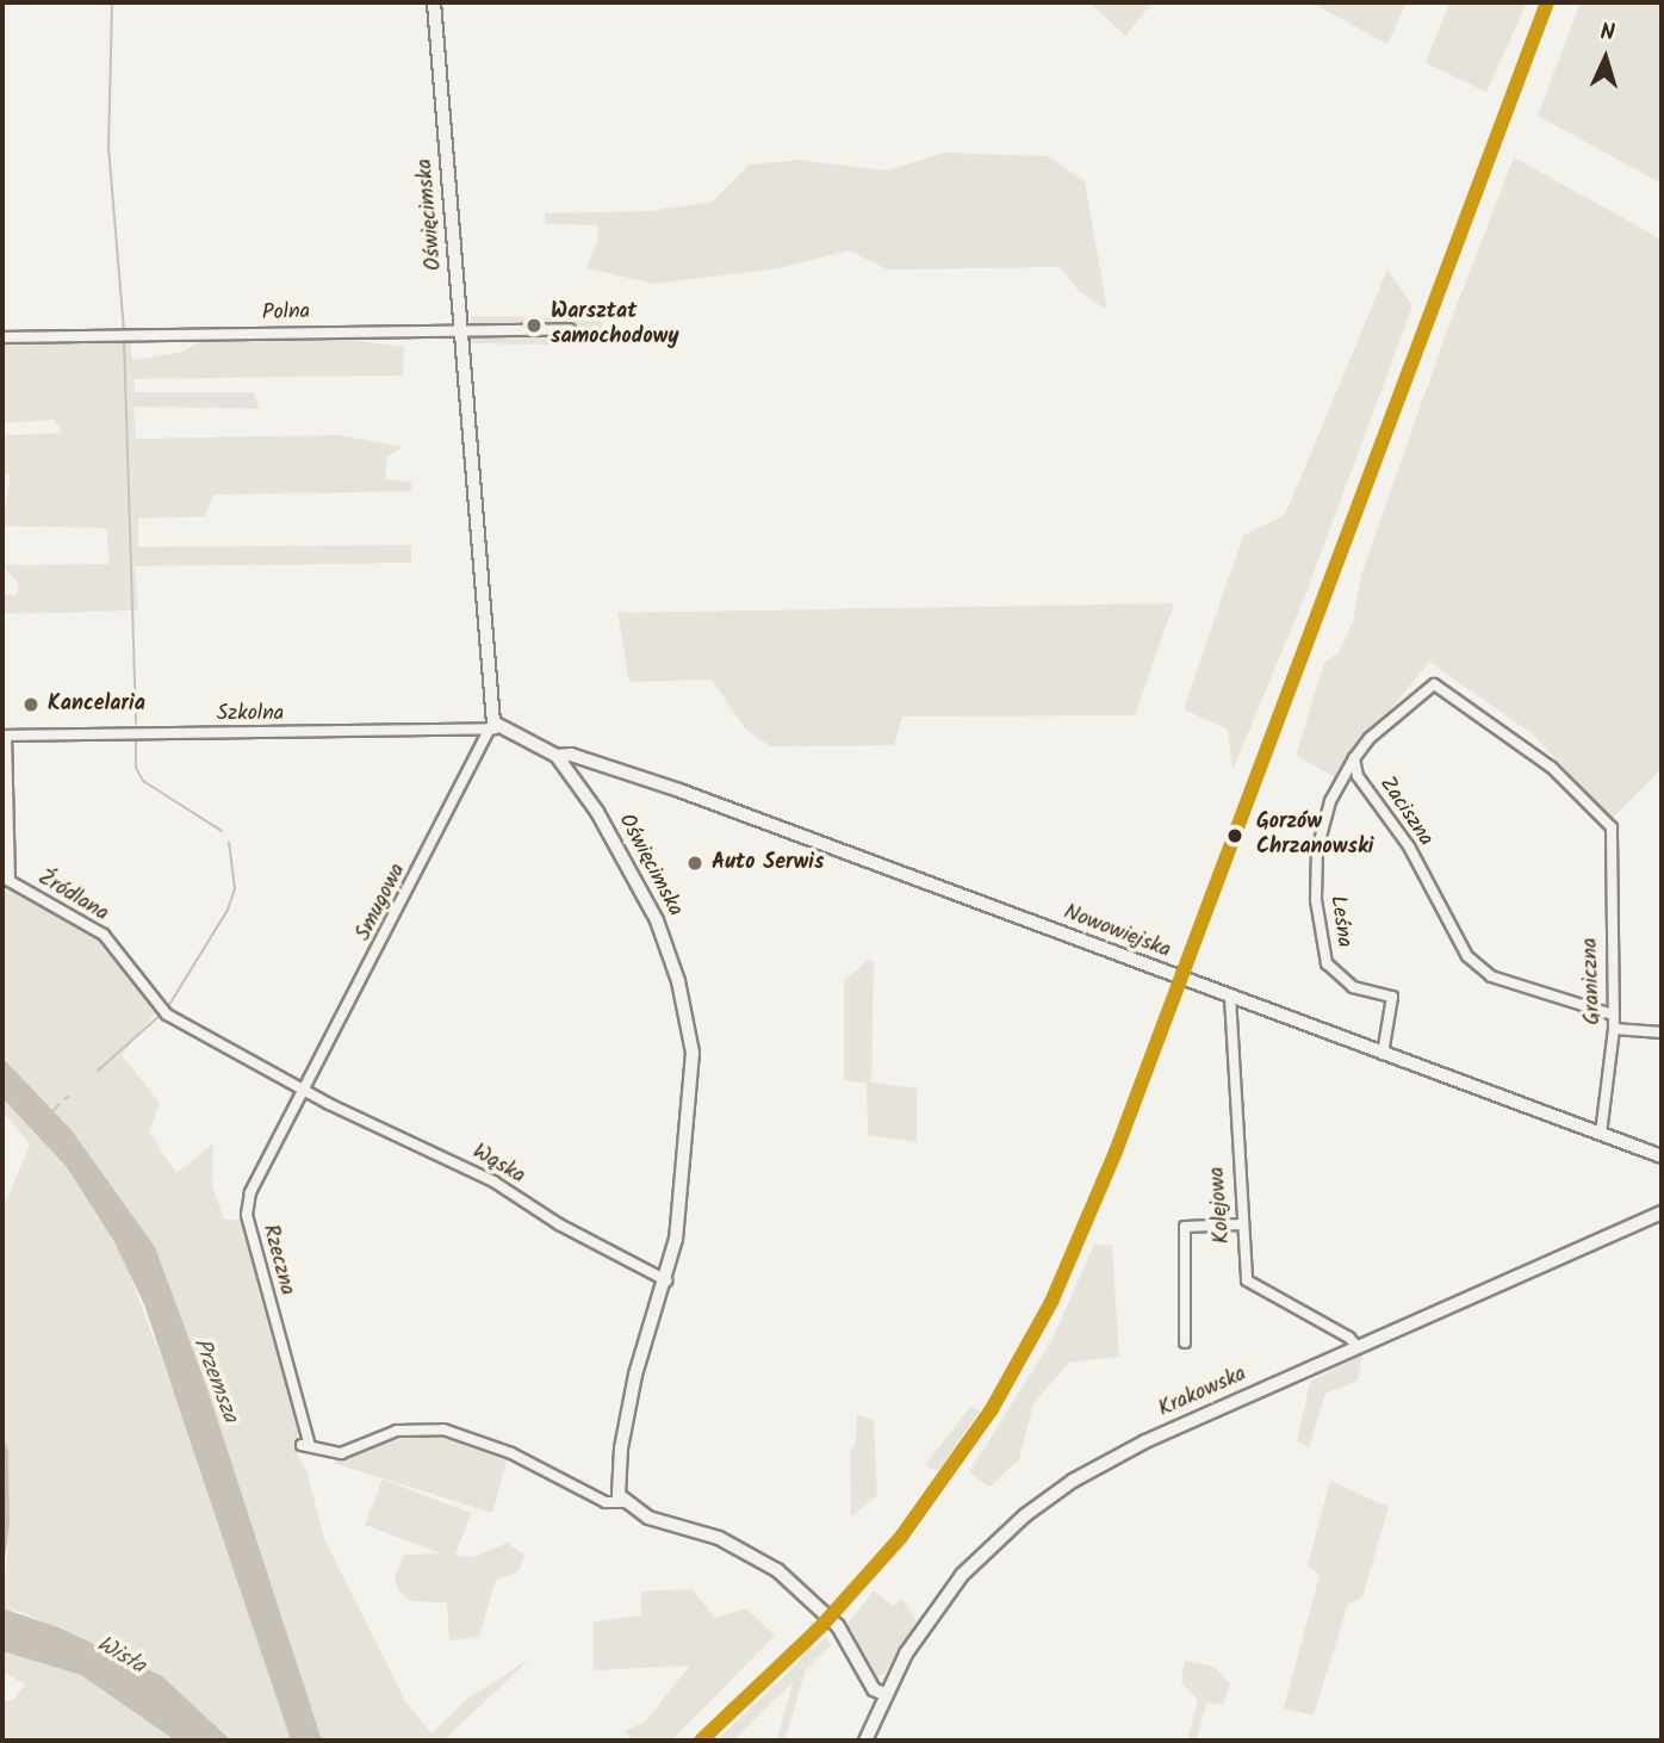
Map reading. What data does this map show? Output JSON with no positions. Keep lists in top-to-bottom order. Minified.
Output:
{"streets":{"street":["Oświęcimska","Polna","Szkolna","Zaciszna","Źródlana","Smugowa","Leśna","Nowowiejska","Graniczna","Wąska","Kolejowa","Rzeczna","Krakowska"]},"crossings":[["Oświęcimska","Polna"],["Oświęcimska","Szkolna"],["Oświęcimska","Smugowa"],["Oświęcimska","Nowowiejska"],["Oświęcimska","Wąska"],["Oświęcimska","Rzeczna"],["Szkolna","Źródlana"],["Szkolna","Smugowa"],["Zaciszna","Leśna"],["Zaciszna","Graniczna"],["Źródlana","Smugowa"],["Źródlana","Wąska"],["Źródlana","Rzeczna"],["Smugowa","Wąska"],["Smugowa","Rzeczna"],["Leśna","Nowowiejska"],["Leśna","Graniczna"],["Nowowiejska","Graniczna"],["Nowowiejska","Kolejowa"],["Wąska","Rzeczna"],["Kolejowa","Krakowska"]],"water":["Przemsza","Wisła"],"places":["Warsztat samochodowy","Kancelaria","Gorzów Chrzanowski","Auto Serwis"],"north":"top"}
